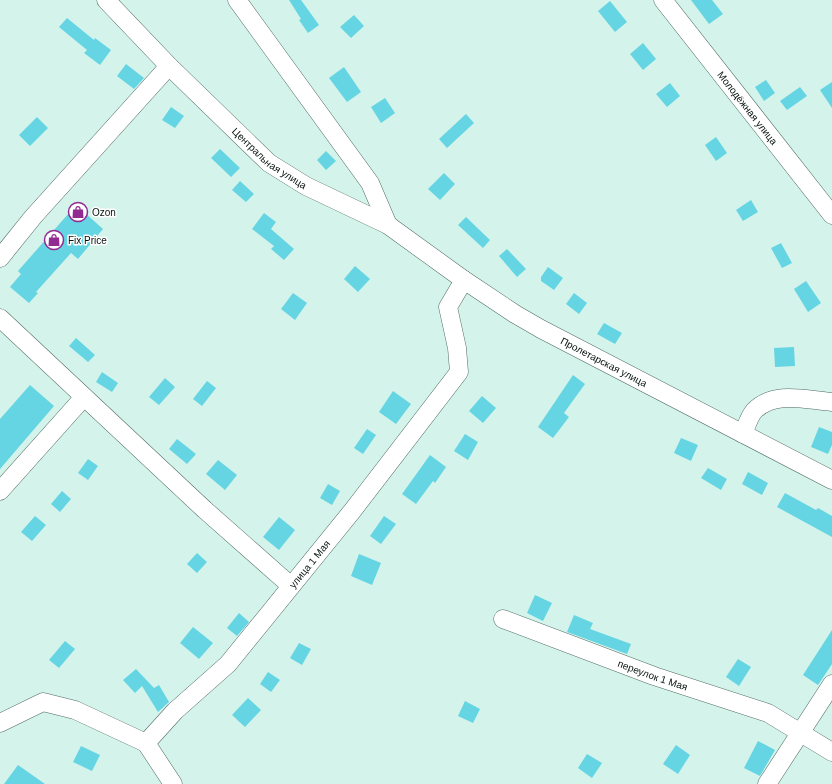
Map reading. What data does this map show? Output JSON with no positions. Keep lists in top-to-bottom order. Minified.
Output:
{"streets":{"street":["Молодёжная улица","Центральная улица","Пролетарская улица","улица 1 Мая","переулок 1 Мая"]},"crossings":[["Центральная улица","Пролетарская улица"],["Пролетарская улица","улица 1 Мая"]],"places":{"shop":["Ozon","Fix Price"]}}
